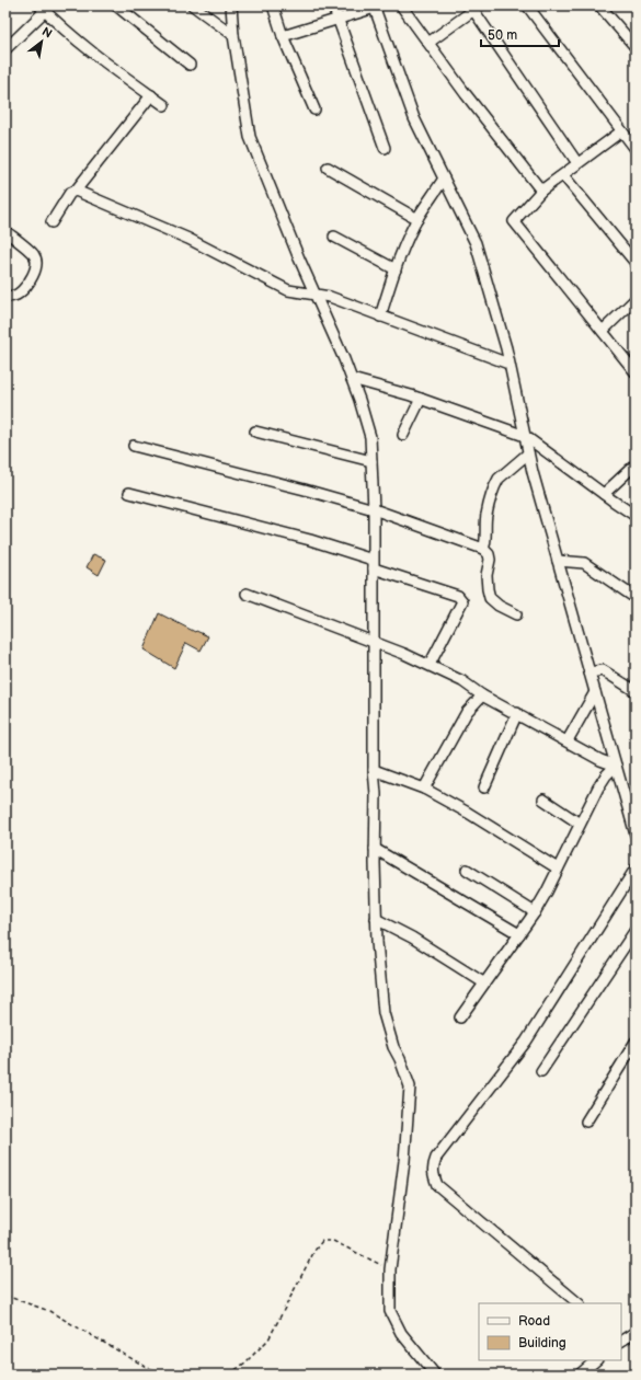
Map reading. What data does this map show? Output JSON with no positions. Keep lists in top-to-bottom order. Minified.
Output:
{"legend":["Road","Building"],"scale_bar":"50 m","north":"top right"}
